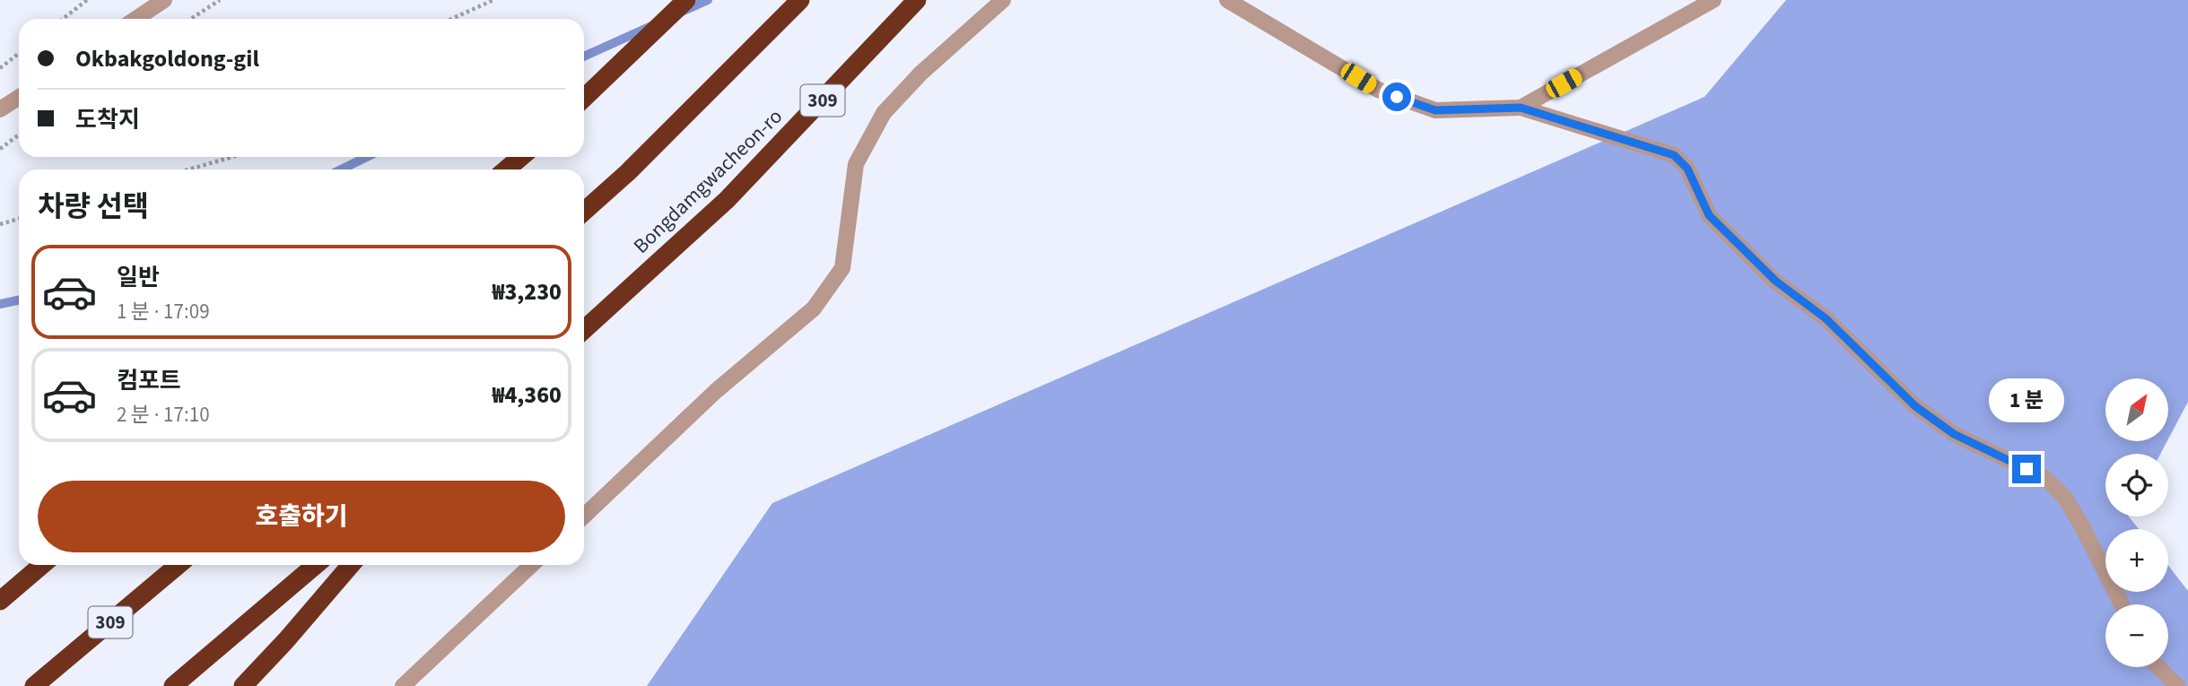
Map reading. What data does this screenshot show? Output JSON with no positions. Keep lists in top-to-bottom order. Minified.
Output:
{"streets":{"highway":["309","Bongdamgwacheon-ro"]},"north":"top right","page":{"banner":["Okbakgoldong-gil","도착지"],"heading":"차량 선택","list":[{"name":"일반","note":"1 분 · 17:09","value":"₩3,230"},{"name":"컴포트","note":"2 분 · 17:10","value":"₩4,360"}],"map_buttons":["+","−"],"bubble":"1 분","buttons":"호출하기"}}
